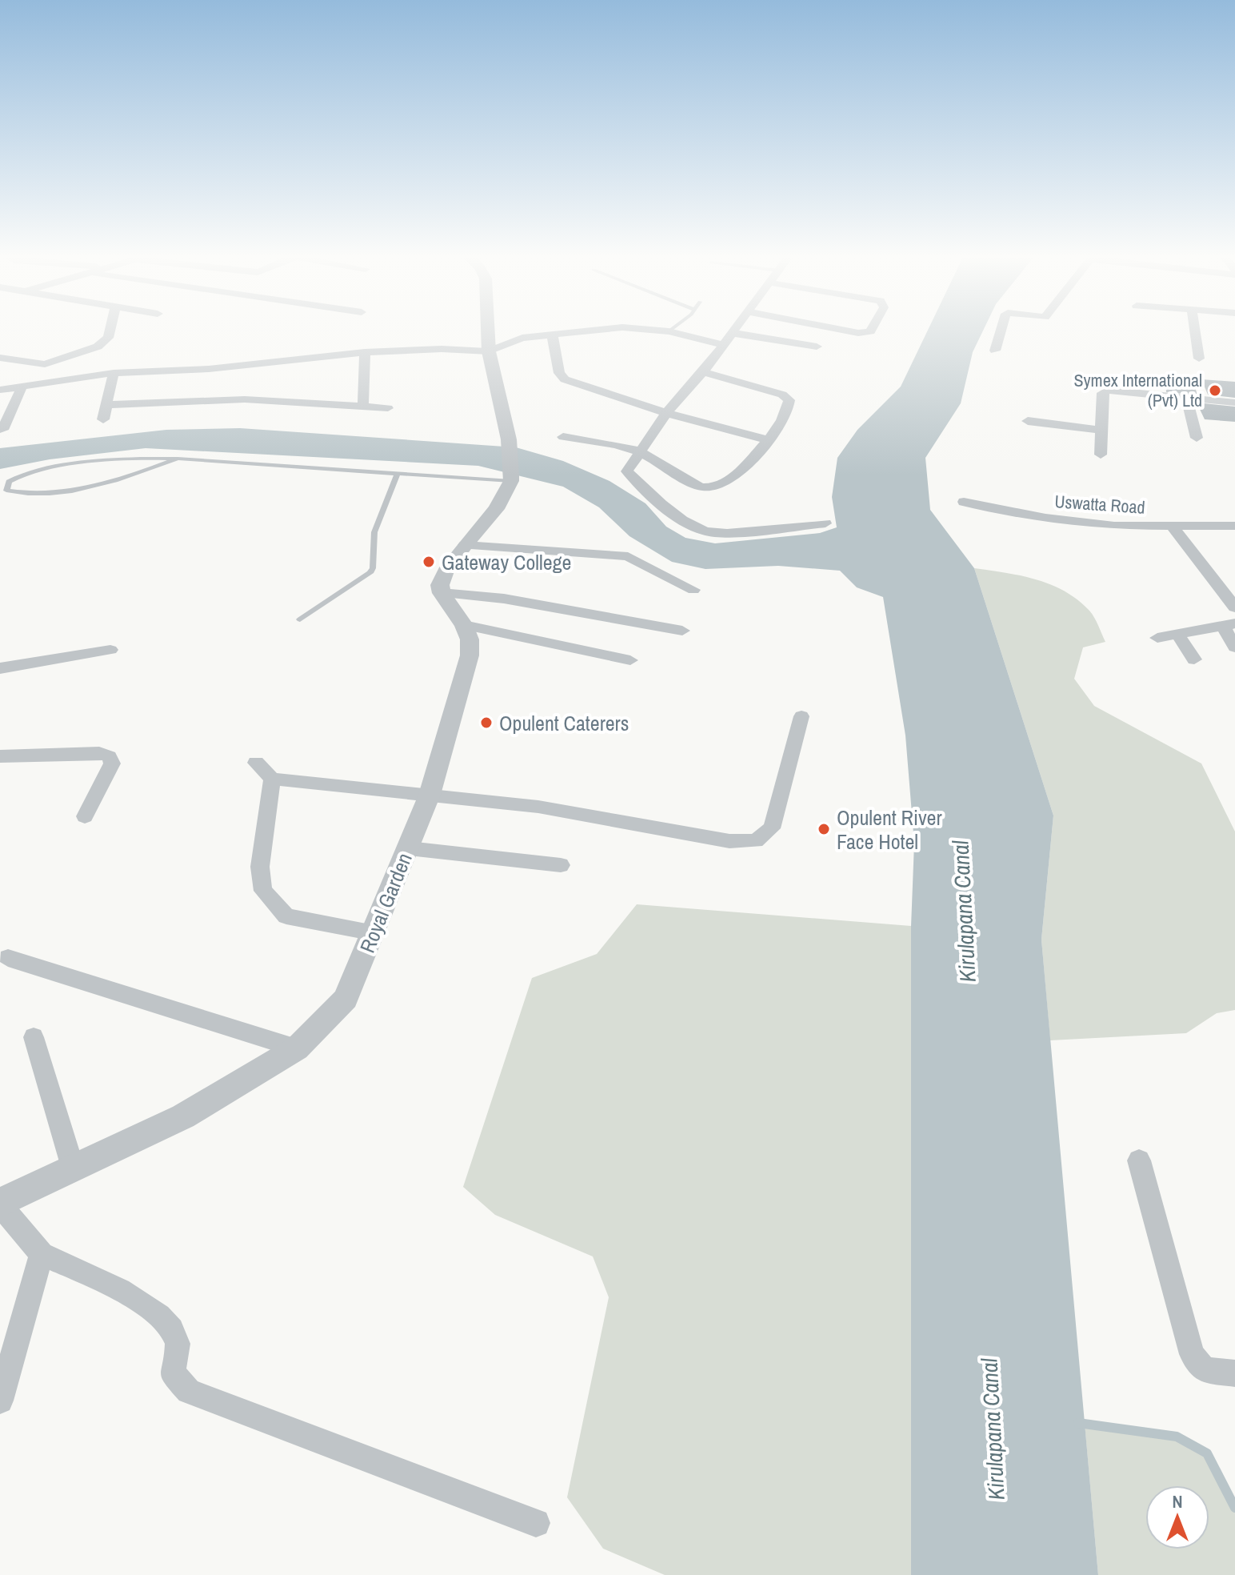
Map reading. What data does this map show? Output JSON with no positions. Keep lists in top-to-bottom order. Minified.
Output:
{"streets":{"street":["Uswatta Road","Royal Garden"]},"water":["Kirulapana Canal"],"places":["Symex International (Pvt) Ltd","Gateway College","Opulent Caterers","Opulent River Face Hotel"],"north":"top"}
